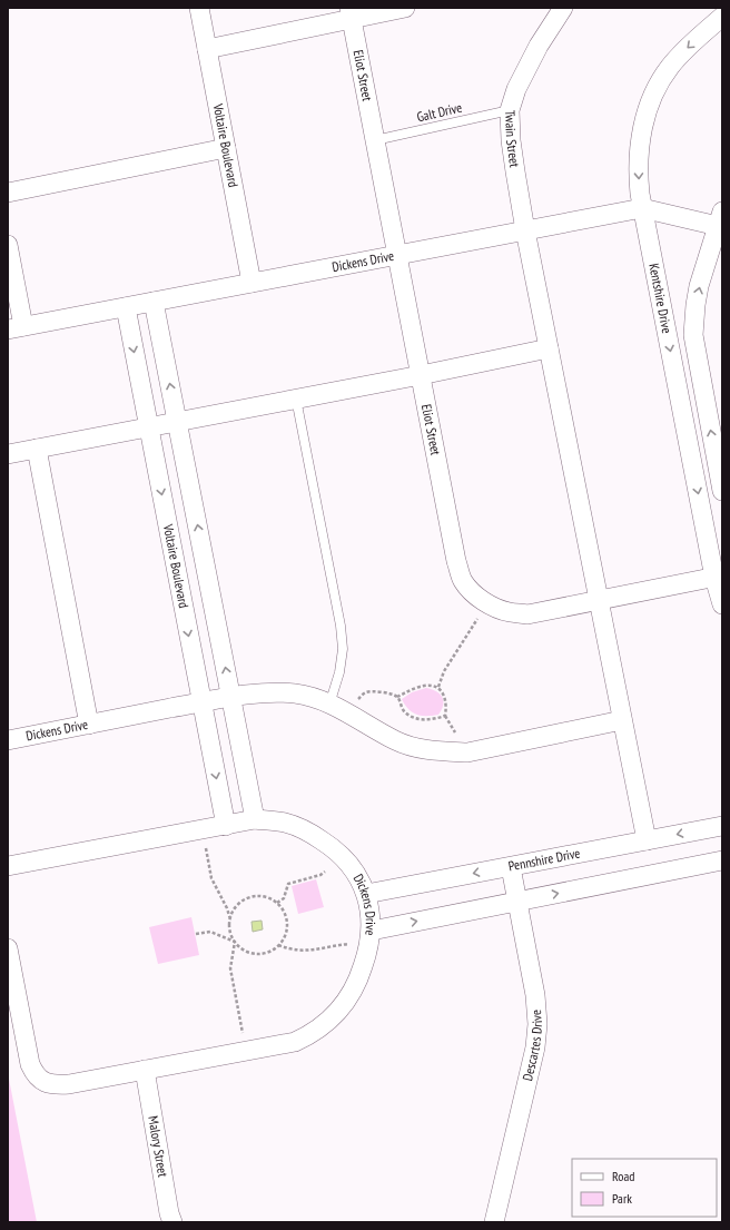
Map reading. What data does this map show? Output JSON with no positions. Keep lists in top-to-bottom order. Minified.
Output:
{"streets":{"street":["Eliot Street","Twain Street","Voltaire Boulevard","Dickens Drive","Kentshire Drive","Pennshire Drive","Descartes Drive","Malory Street"],"lane":["Galt Drive"]},"crossings":[["Eliot Street","Galt Drive"],["Eliot Street","Twain Street"],["Eliot Street","Dickens Drive"],["Eliot Street","Kentshire Drive"],["Galt Drive","Twain Street"],["Twain Street","Dickens Drive"],["Twain Street","Pennshire Drive"],["Voltaire Boulevard","Dickens Drive"],["Dickens Drive","Kentshire Drive"],["Dickens Drive","Pennshire Drive"],["Dickens Drive","Malory Street"],["Pennshire Drive","Descartes Drive"]],"legend":["Road","Park"]}
